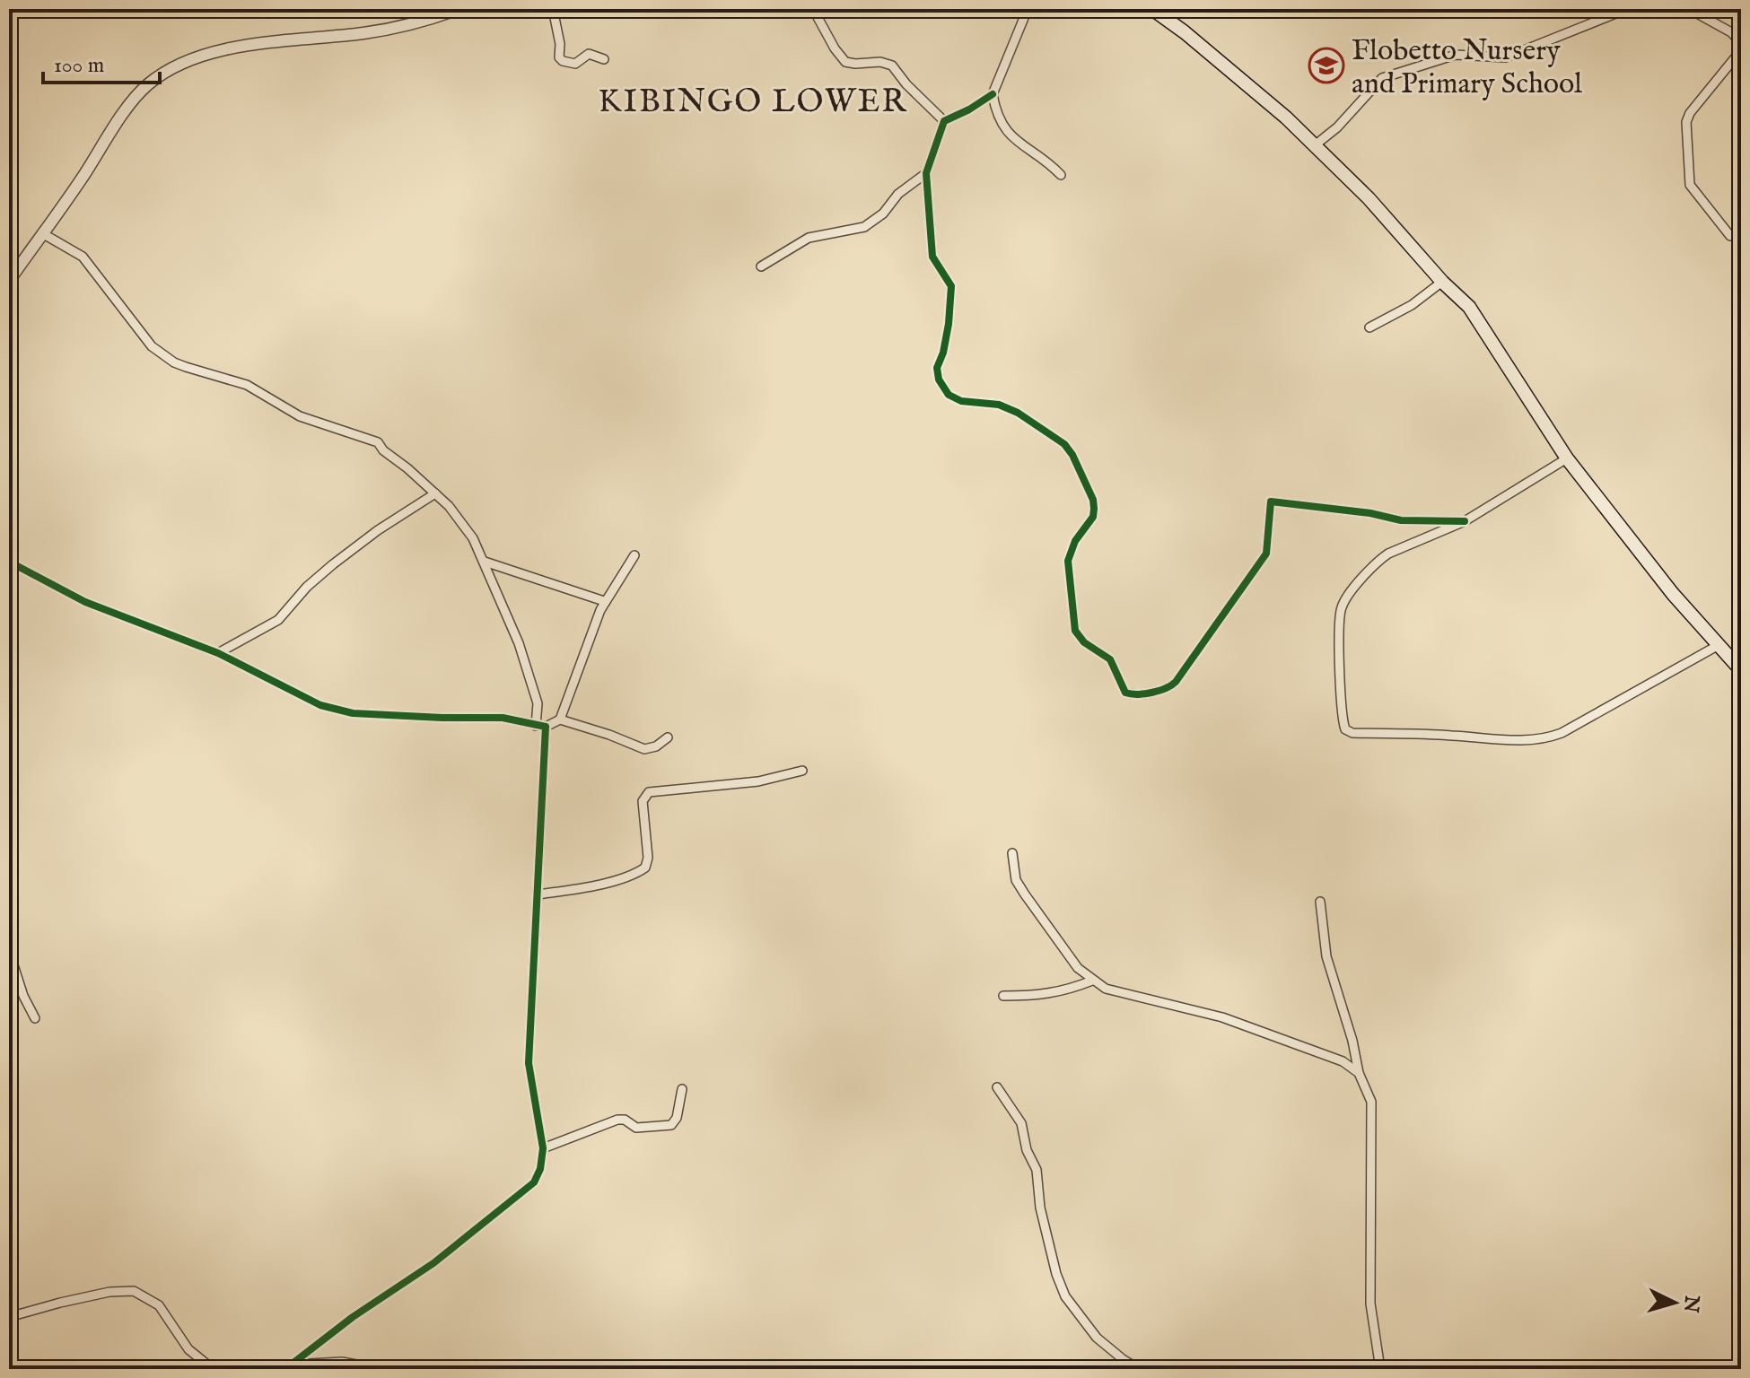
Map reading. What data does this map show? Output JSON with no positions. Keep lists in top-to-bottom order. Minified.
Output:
{"districts":["KIBINGO LOWER"],"places":{"school or university":["Flobetto Nursery and Primary School"]},"scale_bar":"100 m","north":"right"}
